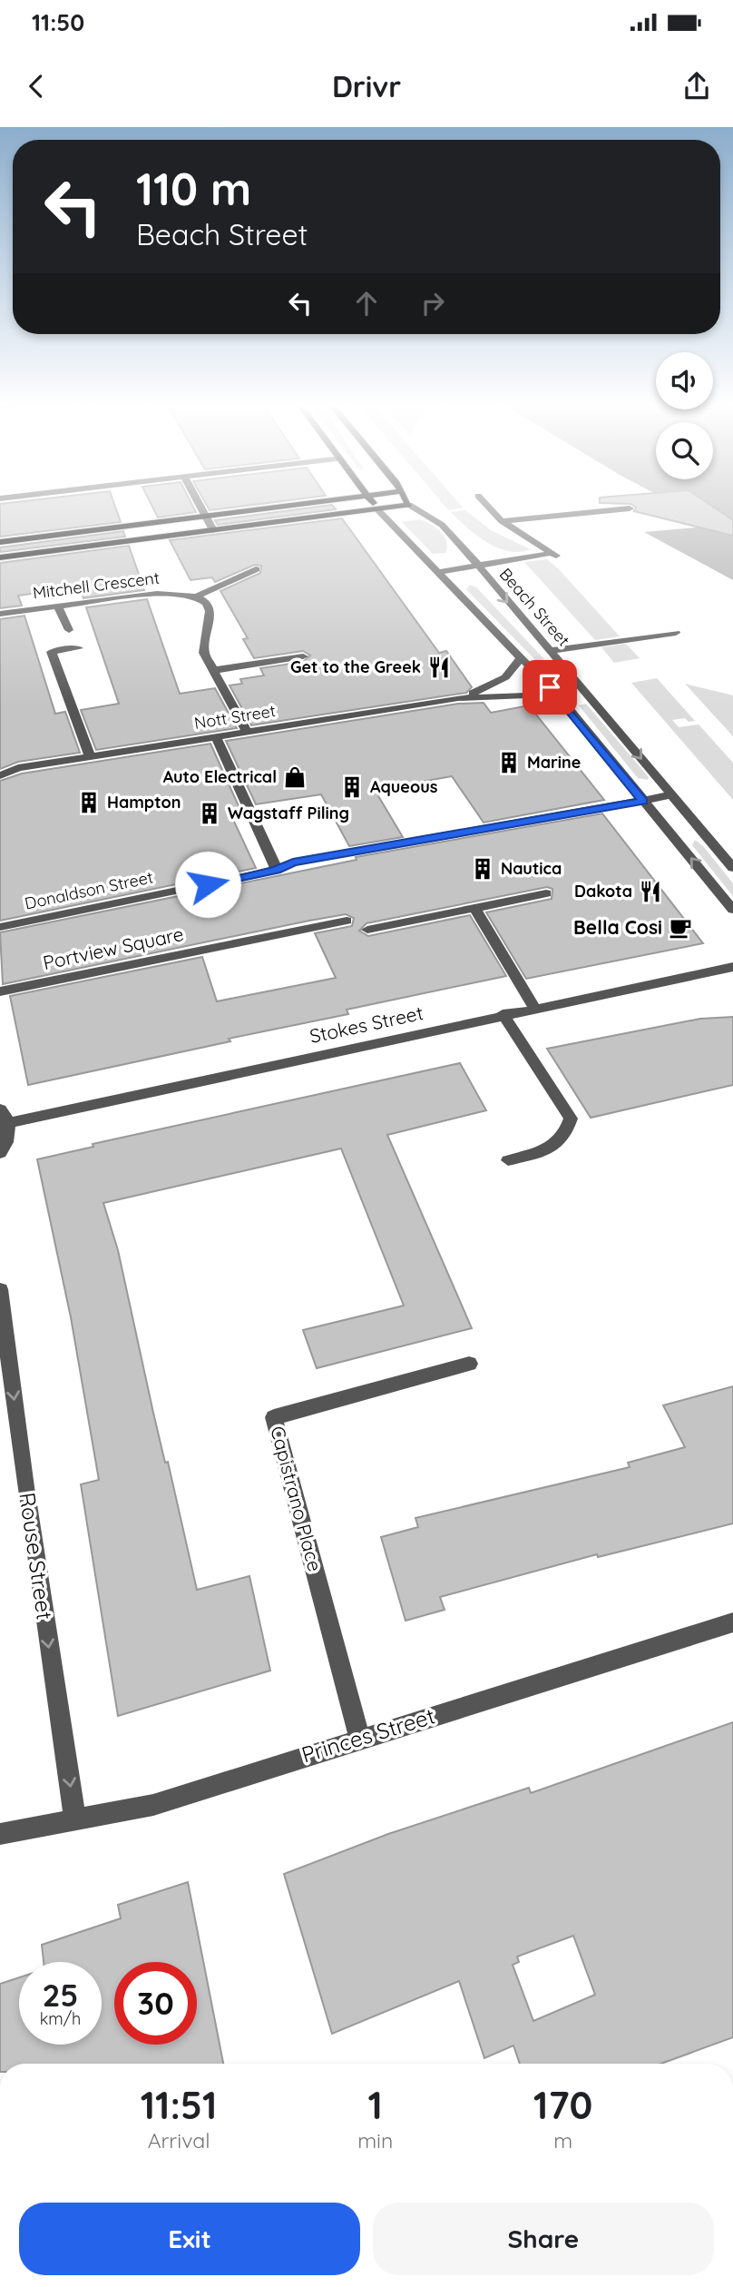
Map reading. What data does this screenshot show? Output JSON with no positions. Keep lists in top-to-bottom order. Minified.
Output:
{"streets":{"main road":["Beach Street"],"street":["Mitchell Crescent","Nott Street","Donaldson Street","Portview Square","Stokes Street","Capistrano Place","Rouse Street","Princes Street"]},"crossings":[["Beach Street","Nott Street"],["Beach Street","Donaldson Street"],["Capistrano Place","Princes Street"],["Rouse Street","Princes Street"]],"one_way":["Rouse Street"],"places":{"restaurant":["Get to the Greek","Dakota"],"building":["Marine","Aqueous","Hampton","Wagstaff Piling","Nautica"],"shop":["Auto Electrical"],"cafe":["Bella Cosi"]},"page":{"status":"11:50","header":"Drivr","turn":["110 m","Beach Street"],"speed":"25 km/h","limit":"30","eta":["11:51","Arrival","1","min","170","m"],"buttons":["Exit","Share"]}}
